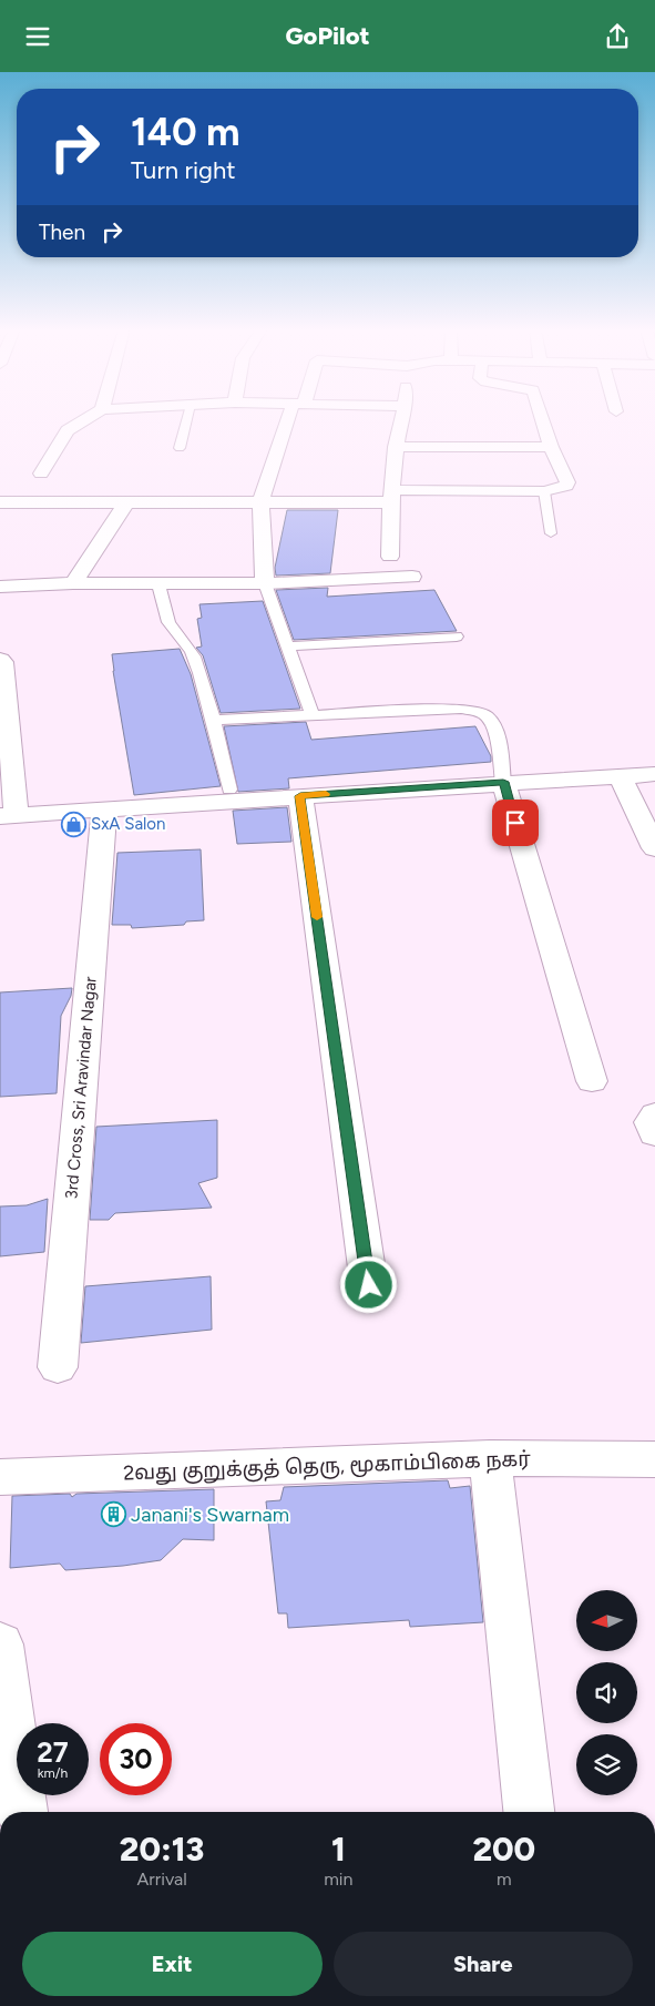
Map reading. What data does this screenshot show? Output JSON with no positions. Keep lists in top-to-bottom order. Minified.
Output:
{"streets":{"street":["3rd Cross, Sri Aravindar Nagar","2வது குறுக்குத் தெரு, மூகாம்பிகை நகர்"]},"places":{"shop":["SxA Salon"],"building":["Janani's Swarnam"]},"north":"left","page":{"header":"GoPilot","turn":["140 m","Turn right"],"then":"Then","speed":"27 km/h","limit":"30","eta":["20:13","Arrival","1","min","200","m"],"buttons":["Exit","Share"]}}
